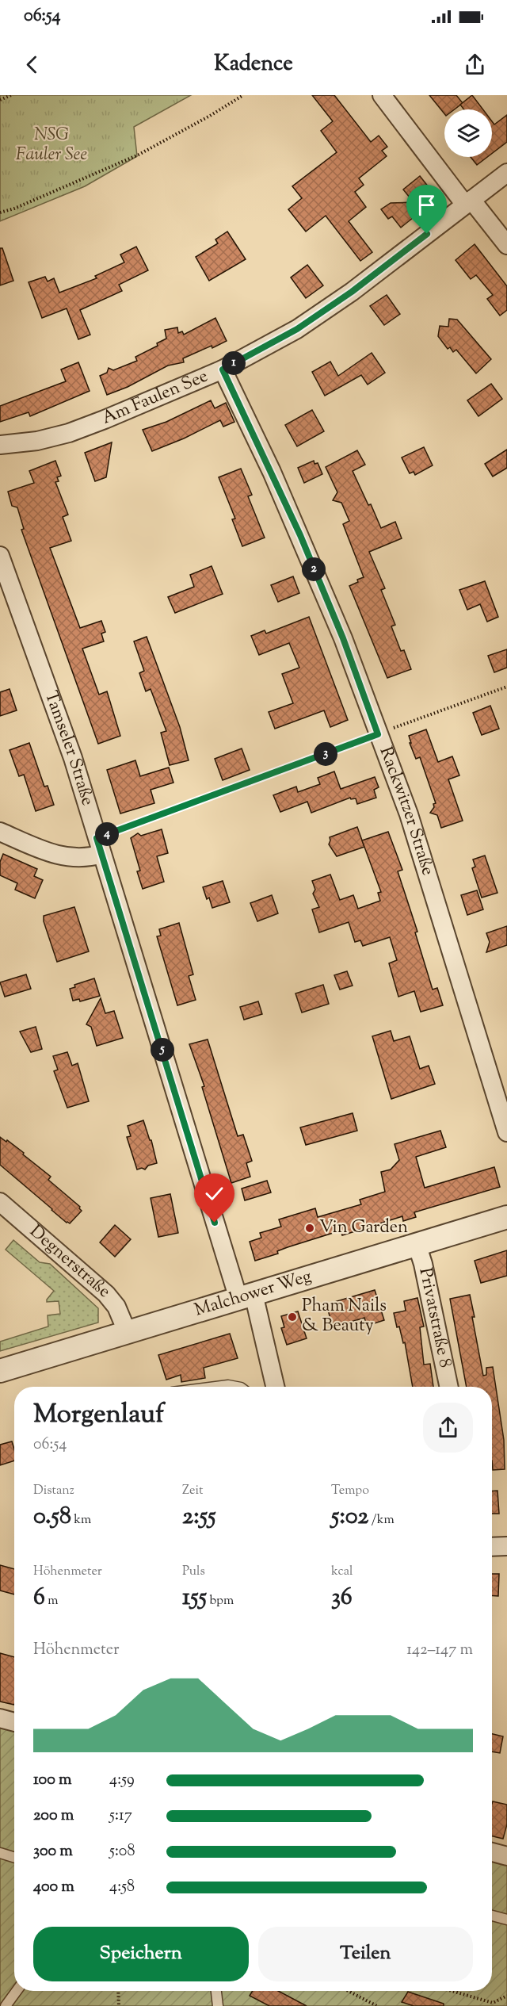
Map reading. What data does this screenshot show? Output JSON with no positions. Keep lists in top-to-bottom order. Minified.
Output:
{"streets":{"street":["Am Faulen See","Tamseler Straße","Rackwitzer Straße","Degnerstraße","Malchower Weg","Privatstraße 8"]},"crossings":[["Am Faulen See","Rackwitzer Straße"],["Tamseler Straße","Malchower Weg"],["Degnerstraße","Malchower Weg"],["Malchower Weg","Privatstraße 8"]],"parks":["NSG Fauler See"],"places":["Vin Garden","Pham Nails & Beauty"],"page":{"status":"06:54","header":"Kadence","pins":["1","2","3","4","5"],"heading":["Morgenlauf","06:54"],"stats":[["Distanz","0.58 km"],["Zeit","2:55"],["Tempo","5:02 /km"],["Höhenmeter","6 m"],["Puls","155 bpm"],["kcal","36"]],"chart":["Höhenmeter","142–147 m"],"list":[{"name":"100 m","note":"4:59"},{"name":"200 m","note":"5:17"},{"name":"300 m","note":"5:08"},{"name":"400 m","note":"4:58"}],"buttons":["Speichern","Teilen"]}}
